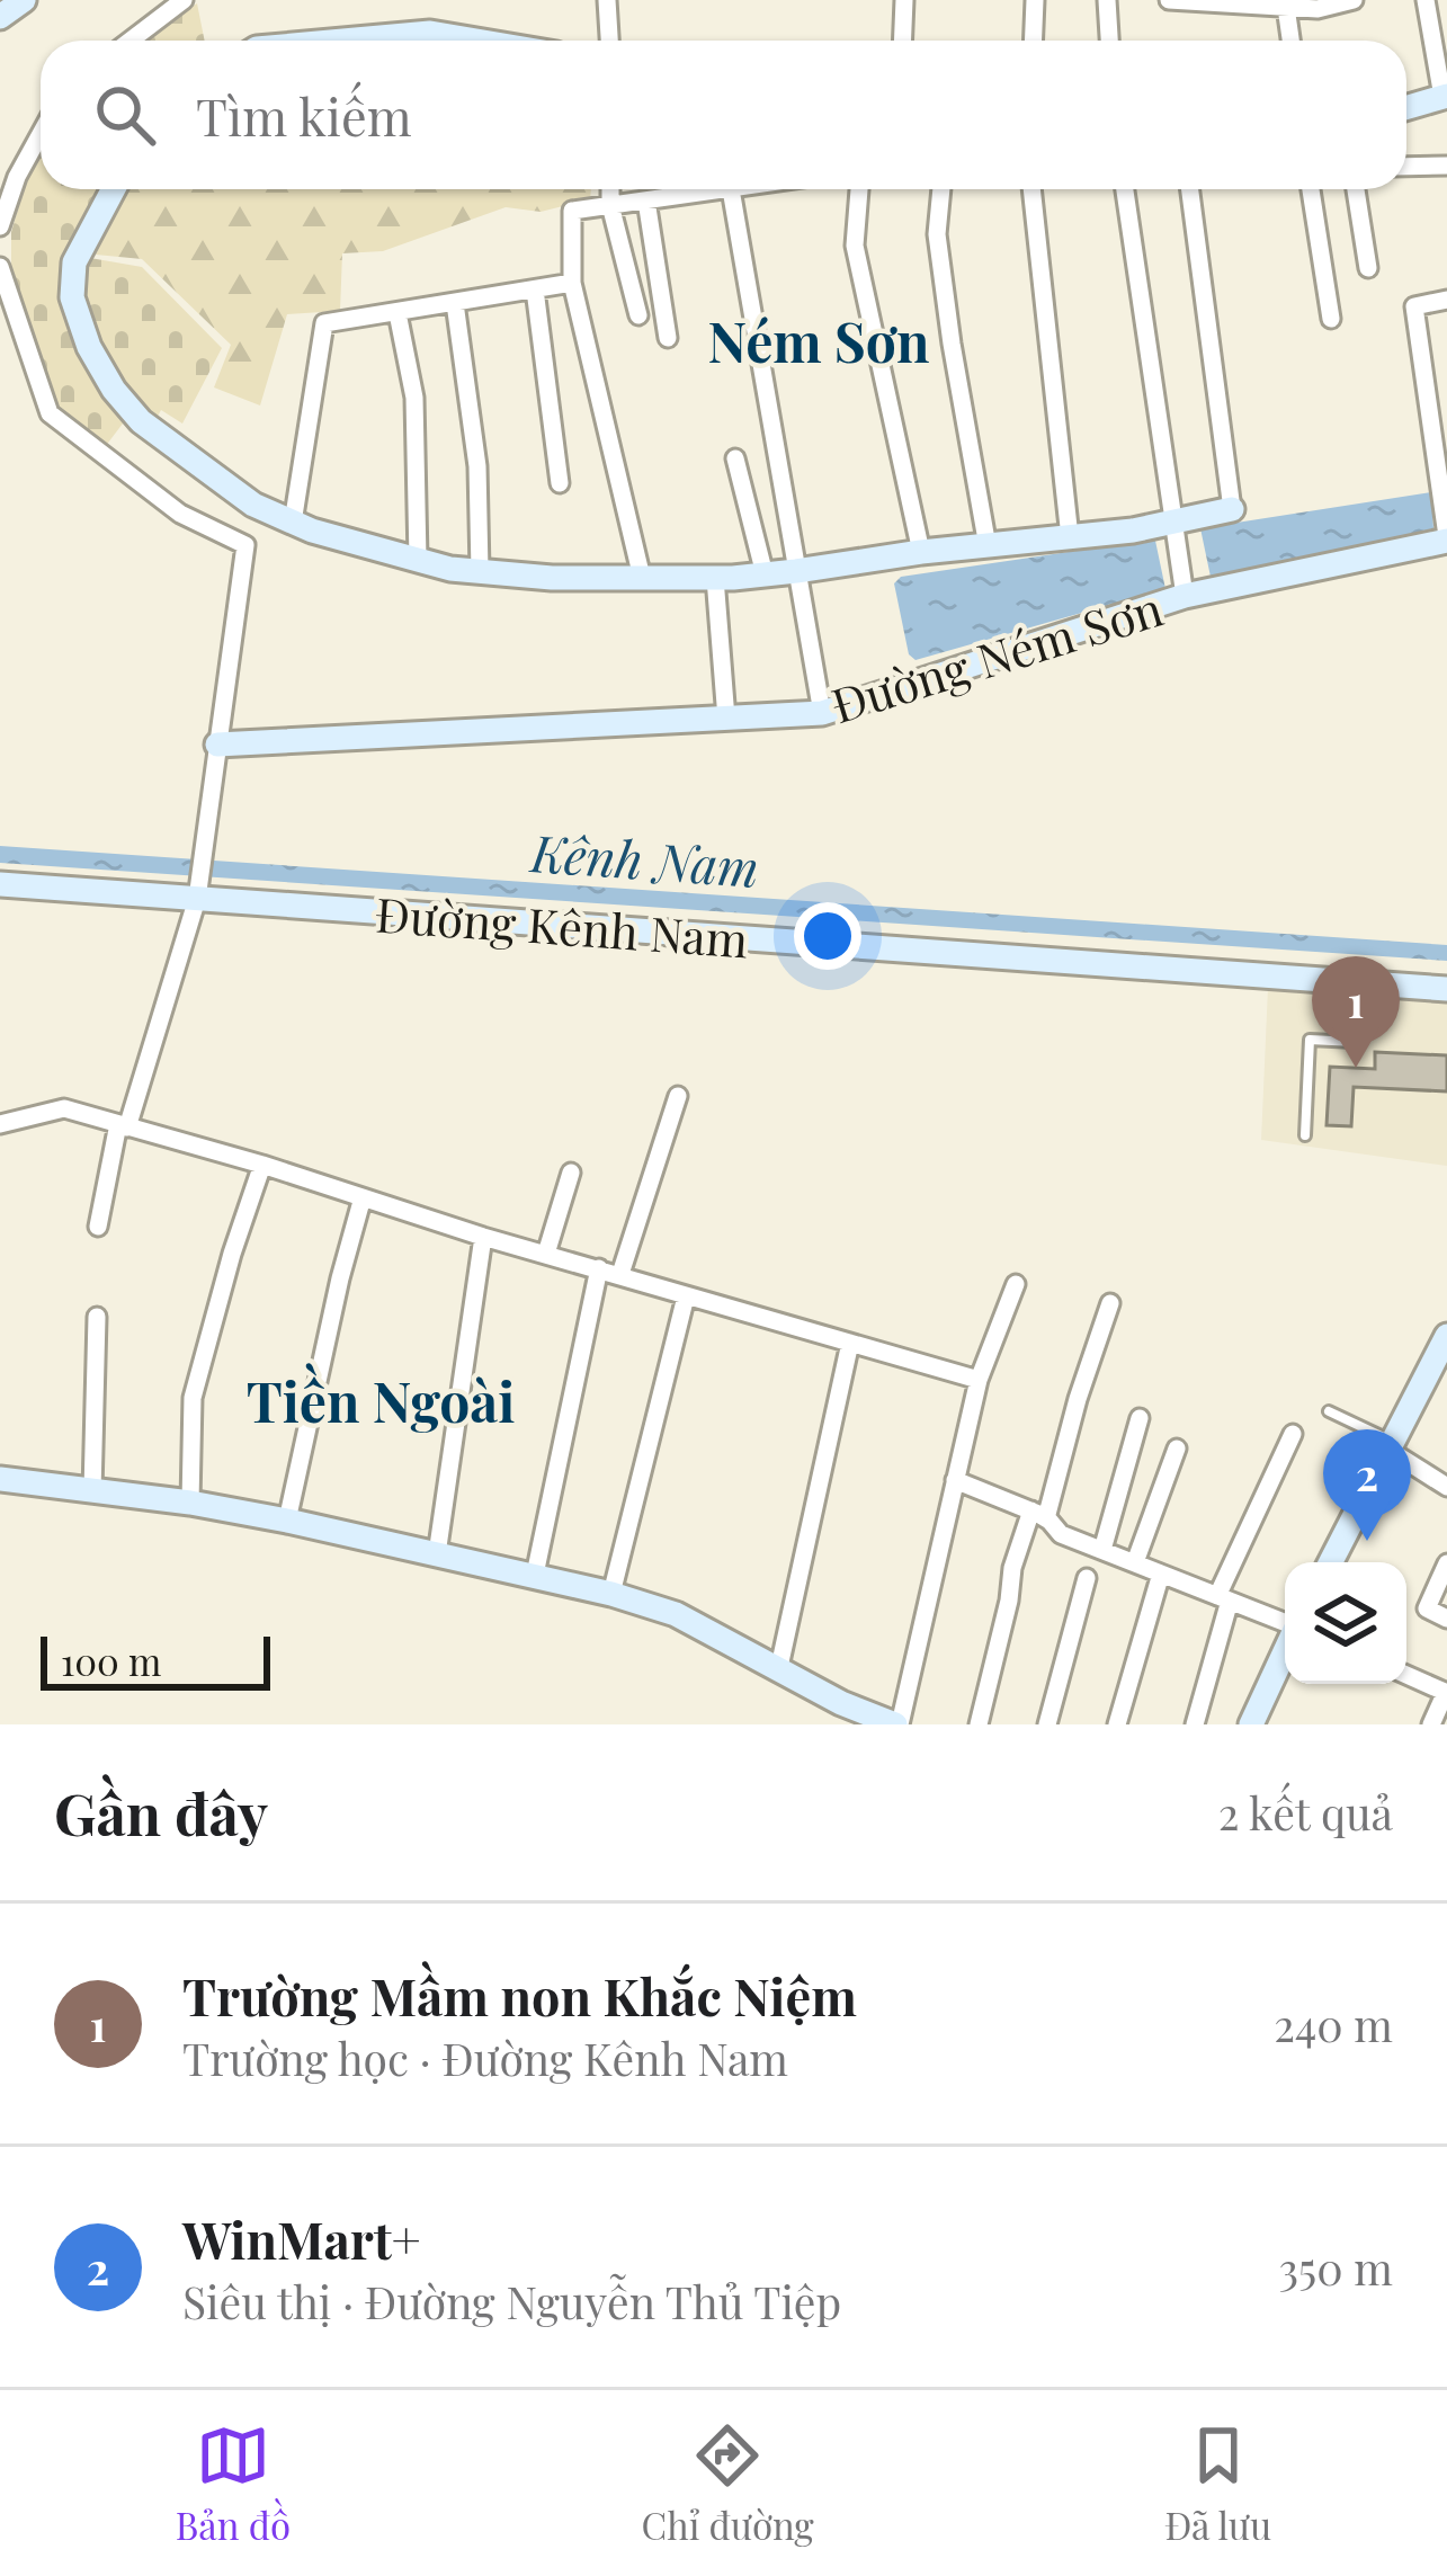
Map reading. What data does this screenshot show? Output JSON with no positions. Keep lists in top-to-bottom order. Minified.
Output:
{"streets":{"street":["Đường Ném Sơn","Đường Kênh Nam"]},"districts":["Ném Sơn","Tiền Ngoài"],"water":["Kênh Nam"],"scale_bar":"100 m","page":{"search":"Tìm kiếm","pins":["1","2"],"scale":"100 m","heading":["Gần đây","2 kết quả"],"list":[{"mark":"1","name":"Trường Mầm non Khắc Niệm","note":"Trường học · Đường Kênh Nam","value":"240 m"},{"mark":"2","name":"WinMart+","note":"Siêu thị · Đường Nguyễn Thủ Tiệp","value":"350 m"}],"nav":["Bản đồ","Chỉ đường","Đã lưu"]}}
